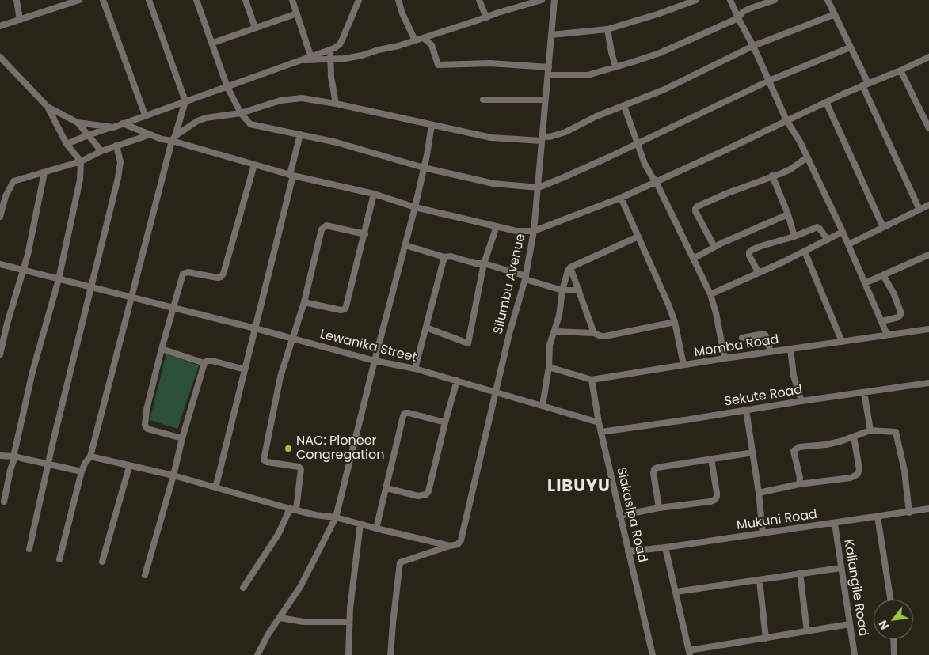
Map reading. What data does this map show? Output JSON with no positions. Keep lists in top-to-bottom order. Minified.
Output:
{"streets":{"street":["Silumbu Avenue","Lewanika Street","Momba Road","Sekute Road","Siakasipa Road","Mukuni Road","Kaliangile Road"]},"crossings":[["Silumbu Avenue","Lewanika Street"],["Lewanika Street","Siakasipa Road"],["Momba Road","Siakasipa Road"],["Sekute Road","Siakasipa Road"],["Siakasipa Road","Mukuni Road"],["Mukuni Road","Kaliangile Road"]],"districts":["LIBUYU"],"places":["NAC: Pioneer Congregation"],"north":"bottom left"}
